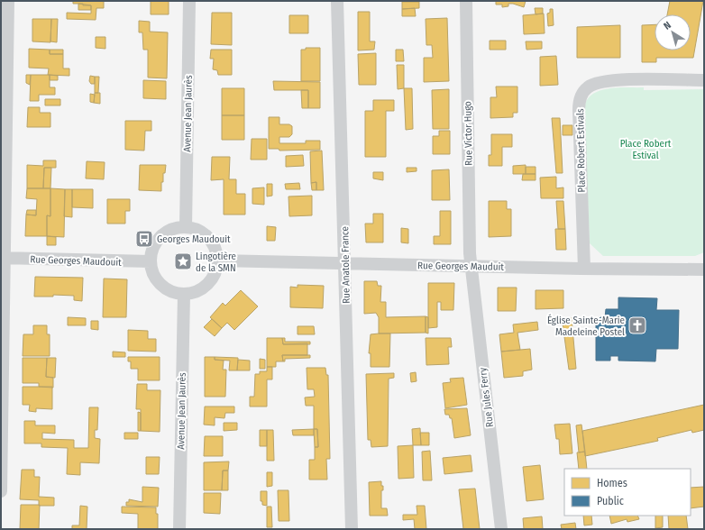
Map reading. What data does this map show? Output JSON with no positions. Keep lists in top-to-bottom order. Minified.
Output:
{"streets":{"street":["Avenue Jean Jaurès","Rue Victor Hugo","Place Robert Estivals","Rue Georges Maudouit","Rue Anatole France","Rue Georges Mauduit","Rue Jules Ferry"]},"crossings":[["Avenue Jean Jaurès","Rue Georges Maudouit"],["Avenue Jean Jaurès","Rue Georges Mauduit"],["Rue Victor Hugo","Rue Georges Mauduit"],["Rue Victor Hugo","Rue Jules Ferry"],["Place Robert Estivals","Rue Georges Mauduit"],["Rue Georges Maudouit","Rue Georges Mauduit"],["Rue Anatole France","Rue Georges Mauduit"],["Rue Georges Mauduit","Rue Jules Ferry"]],"parks":["Place Robert Estival"],"places":{"bus stop":["Georges Maudouit"],"place":["Lingotière de la SMN"],"church":["Église Sainte-Marie Madeleine Postel"]},"legend":["Homes","Public"],"north":"top left"}
